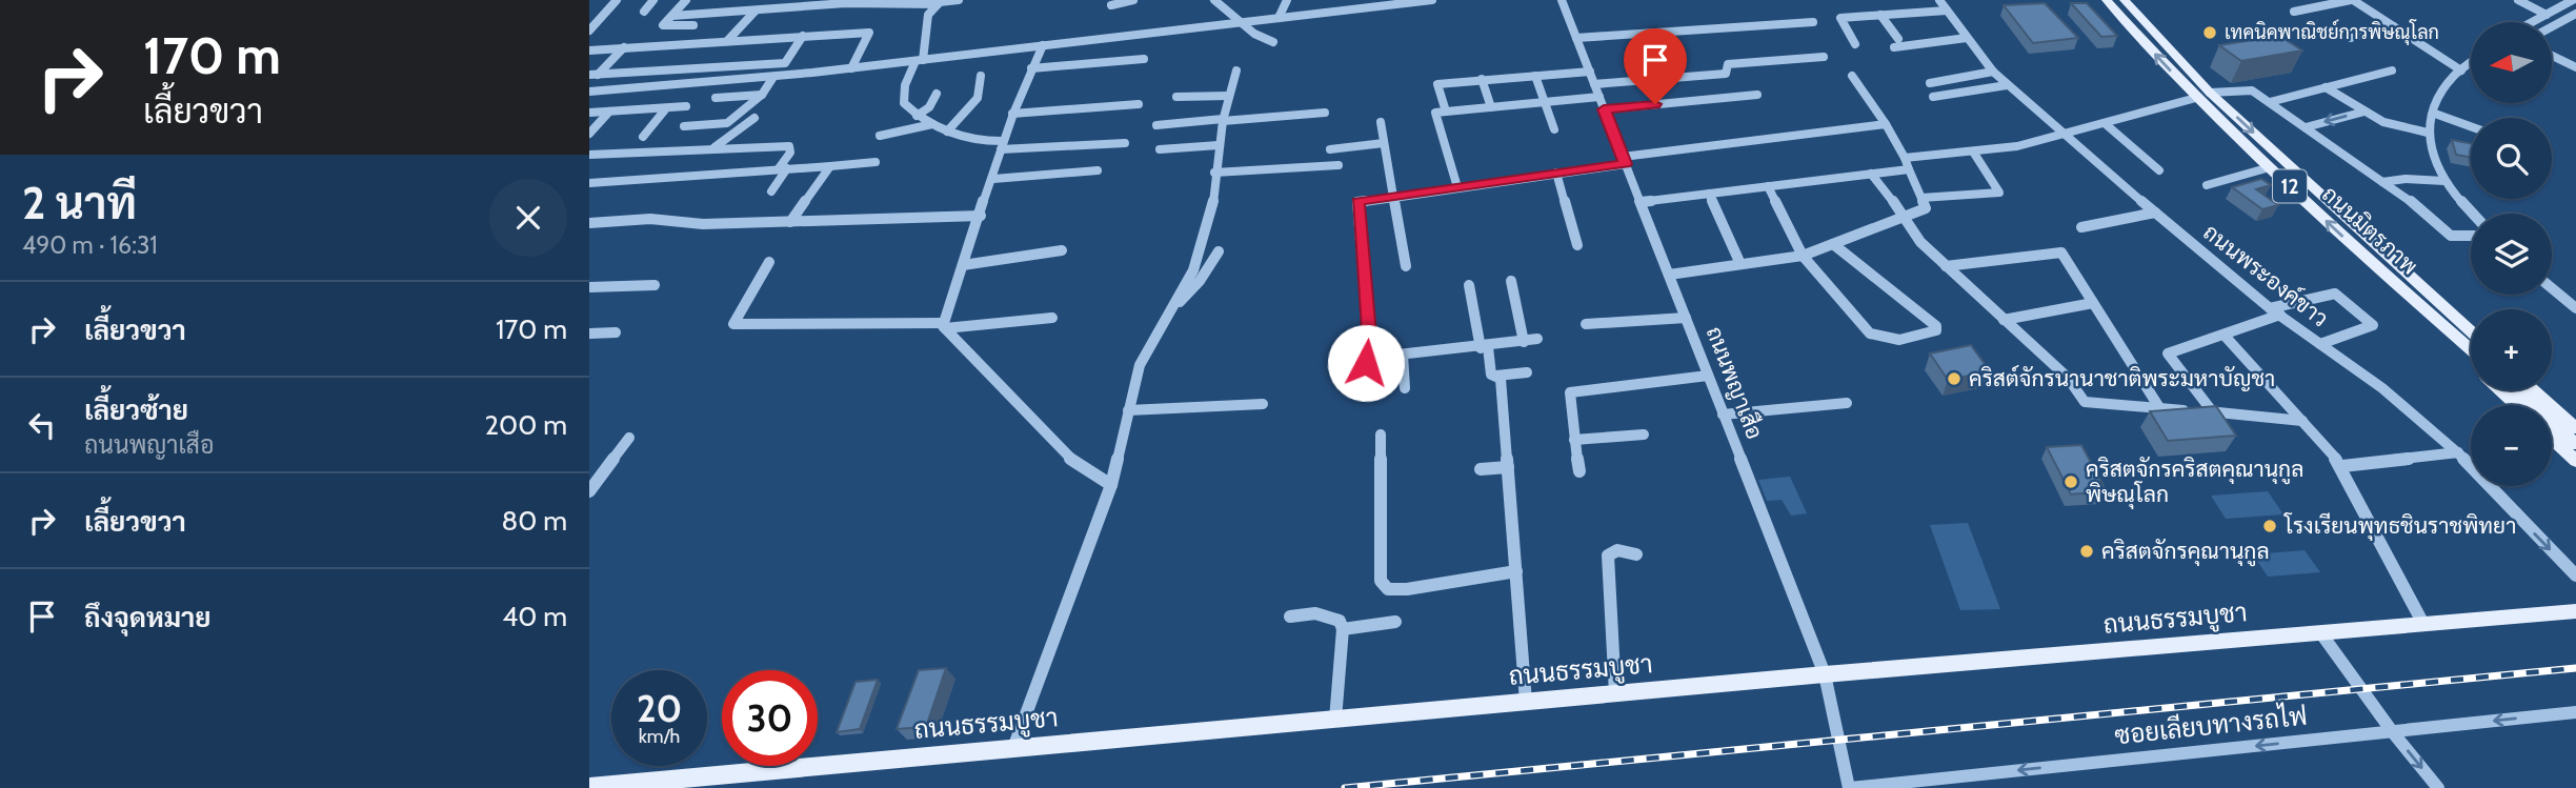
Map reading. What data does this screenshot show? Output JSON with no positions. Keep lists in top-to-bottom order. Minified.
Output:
{"streets":{"main road":["12","ถนนมิตรภาพ","ถนนธรรมบูชา"],"street":["ถนนพระองค์ขาว","ถนนพญาเสือ","ซอยเลียบทางรถไฟ"]},"crossings":[["ถนนพญาเสือ","ถนนธรรมบูชา"],["ถนนพญาเสือ","ซอยเลียบทางรถไฟ"]],"one_way":["ซอยเลียบทางรถไฟ"],"places":["เทคนิคพาณิชย์การพิษณุโลก","คริสต์จักรนานาชาติพระมหาบัญชา","คริสตจักรคริสตคุณานุกูล พิษณุโลก","โรงเรียนพุทธชินราชพิทยา","คริสตจักรคุณานุกูล"],"north":"left","page":{"turn":["170 m","เลี้ยวขวา"],"map_buttons":["+","−"],"heading":["2 นาที","490 m · 16:31"],"list":[{"name":"เลี้ยวขวา","value":"170 m"},{"name":"เลี้ยวซ้าย","note":"ถนนพญาเสือ","value":"200 m"},{"name":"เลี้ยวขวา","value":"80 m"},{"name":"ถึงจุดหมาย","value":"40 m"}],"speed":"20 km/h","limit":"30"}}
